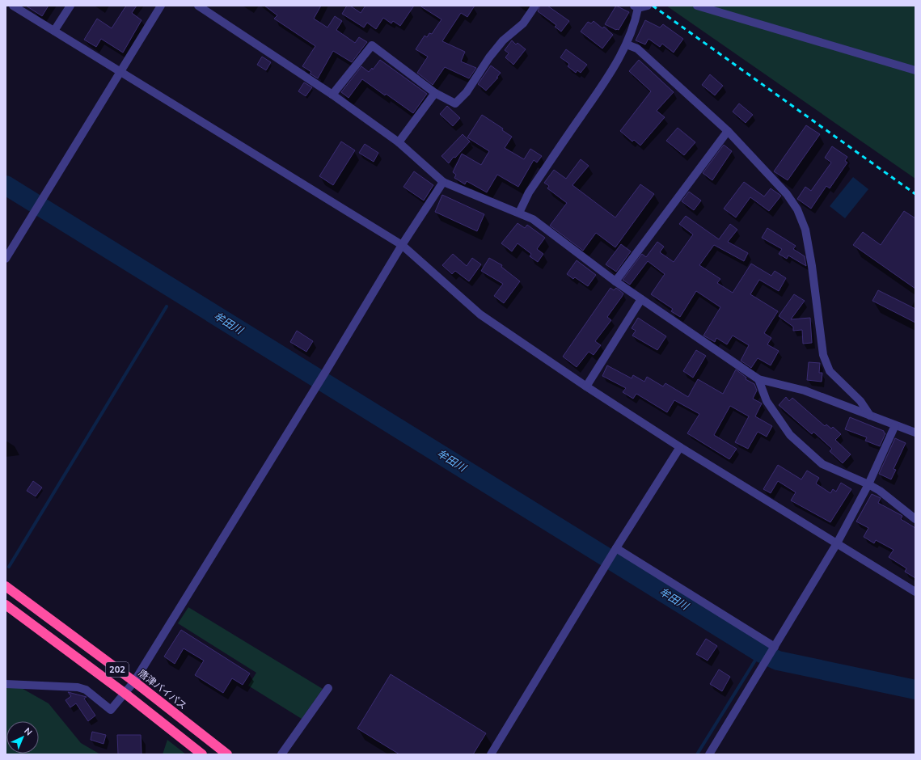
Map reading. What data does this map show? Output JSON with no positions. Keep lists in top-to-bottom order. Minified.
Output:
{"streets":{"highway":["202","唐津バイパス"]},"water":["牟田川"],"north":"top right"}
